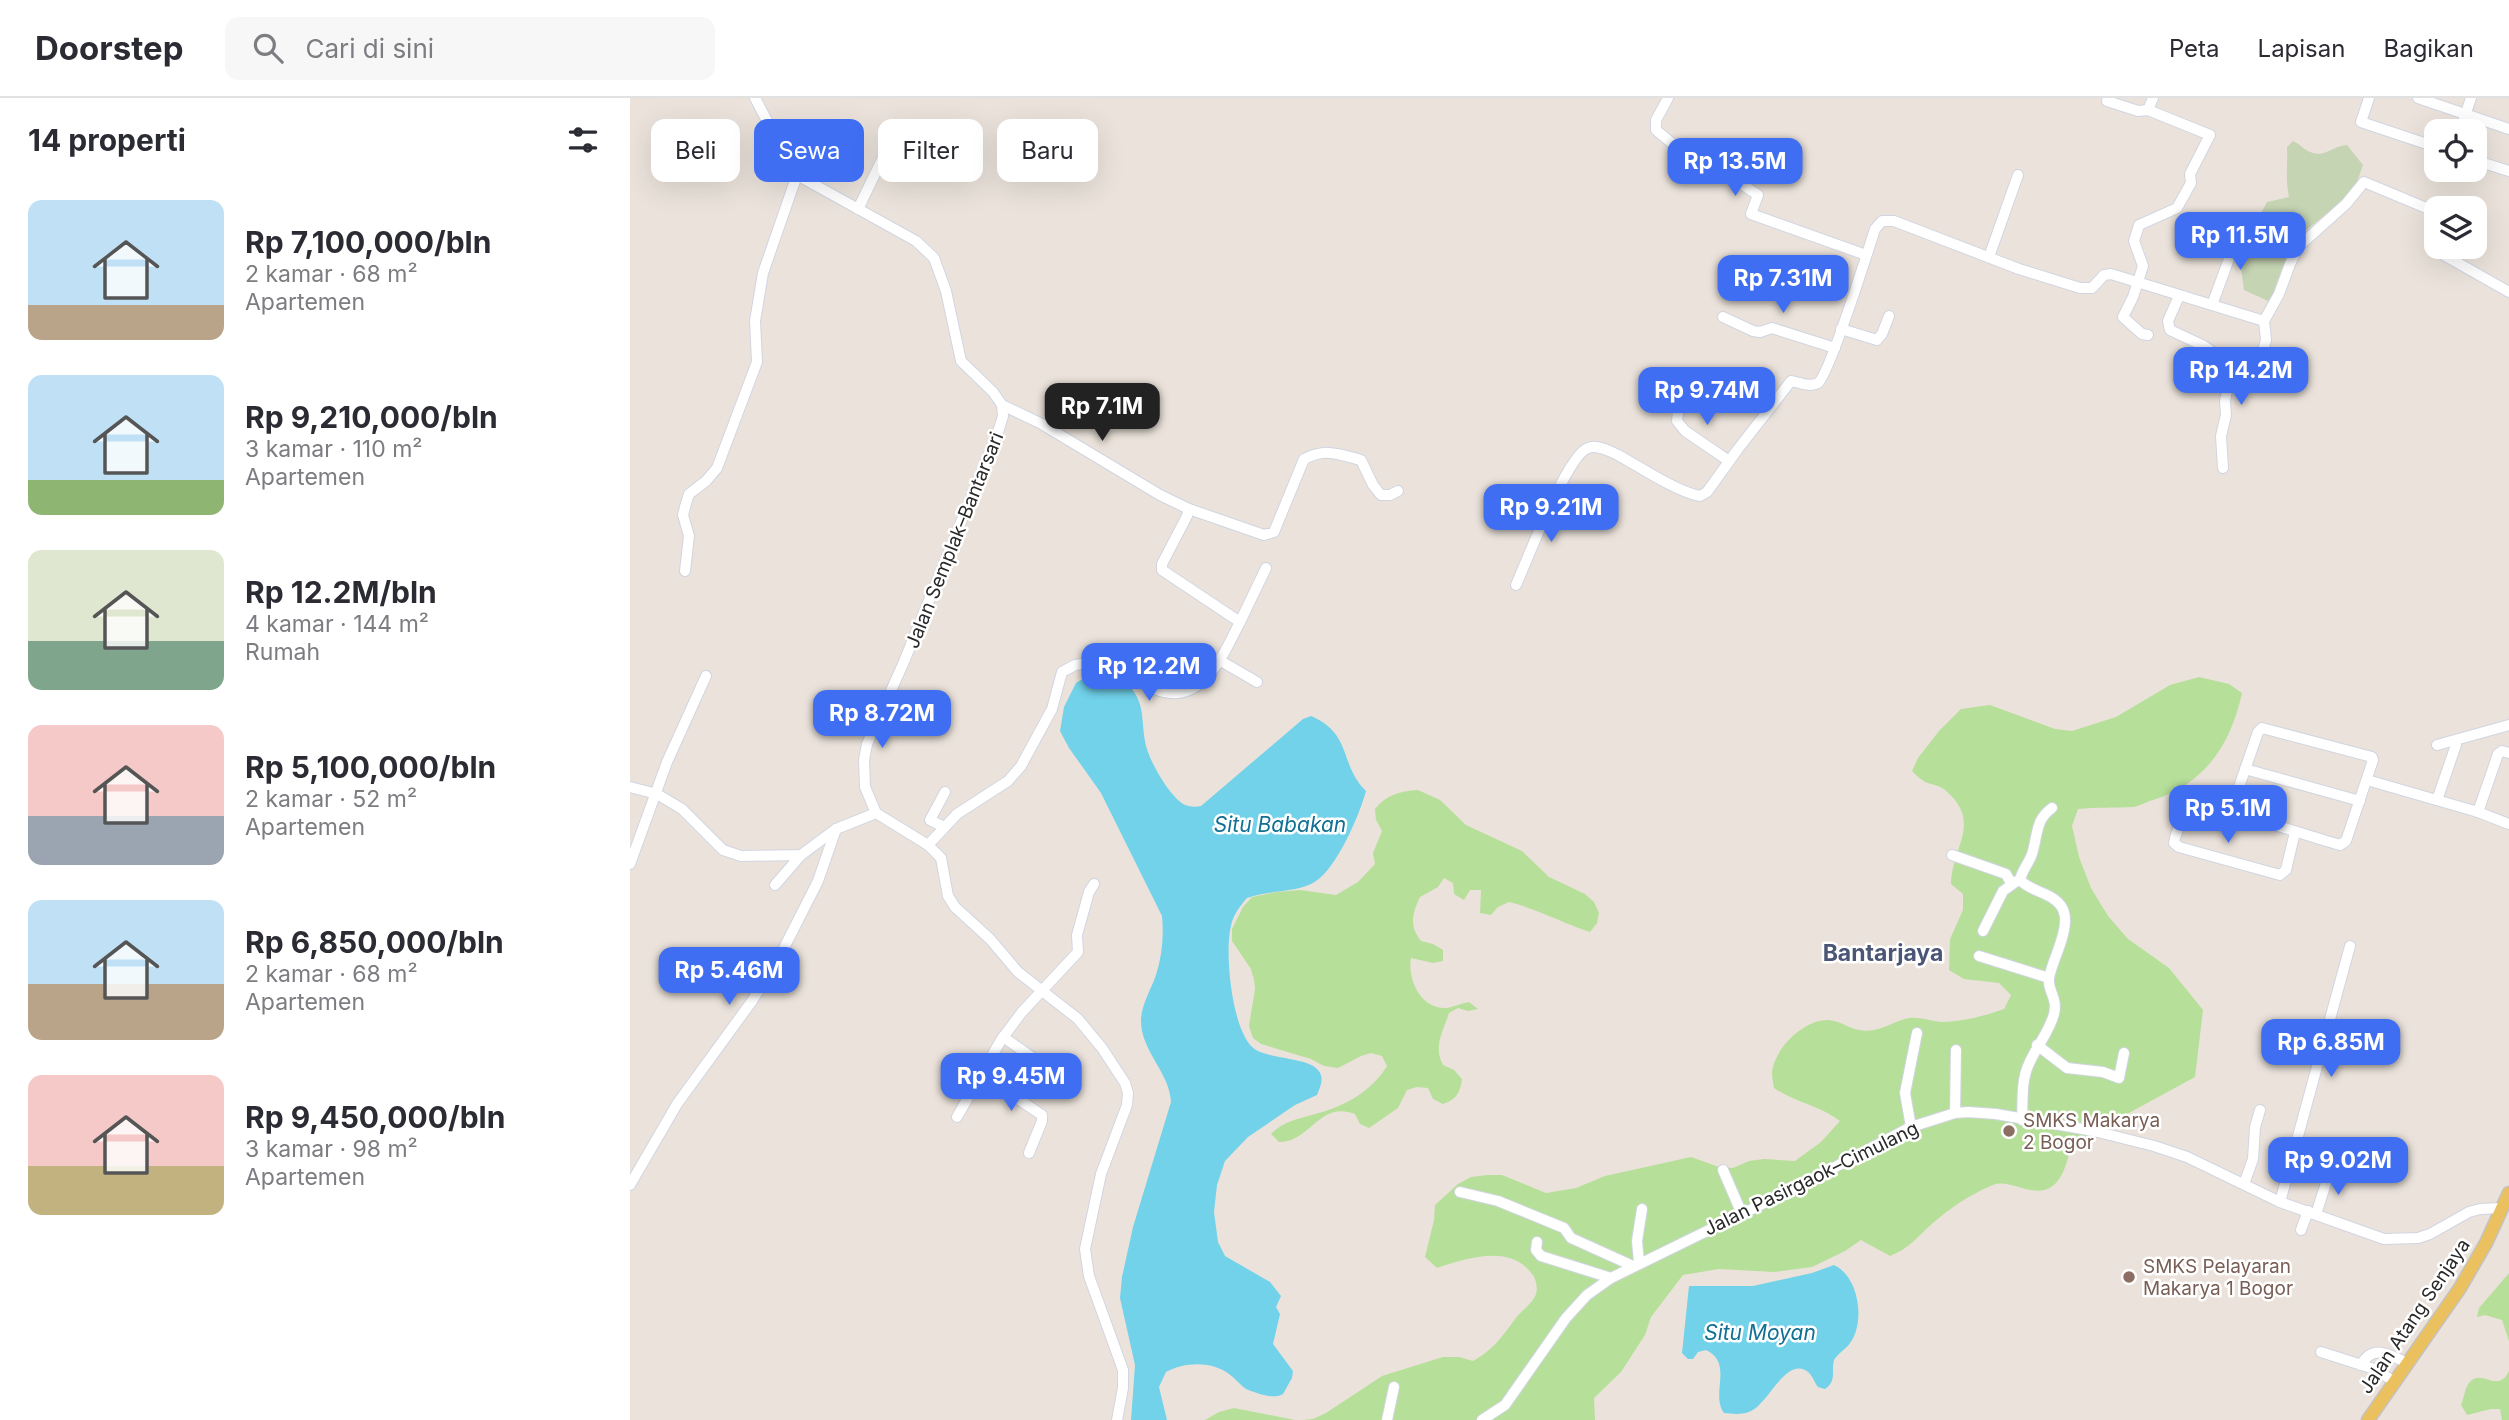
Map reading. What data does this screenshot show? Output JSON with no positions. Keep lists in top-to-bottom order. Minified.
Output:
{"streets":{"main road":["Jalan Atang Senjaya"],"street":["Jalan Semplak–Bantarsari","Jalan Pasirgaok–Cimulang"]},"crossings":[["Jalan Pasirgaok–Cimulang","Jalan Atang Senjaya"]],"districts":["Bantarjaya"],"water":["Situ Babakan","Situ Moyan"],"places":["SMKS Makarya 2 Bogor","SMKS Pelayaran Makarya 1 Bogor"],"page":{"header":"Doorstep","search":"Cari di sini","nav":["Peta","Lapisan","Bagikan"],"heading":"14 properti","chip":["Beli","Sewa","Filter","Baru"],"price":["Rp 13.5M","Rp 11.5M","Rp 7.31M","Rp 14.2M","Rp 9.74M","Rp 7.1M","Rp 9.21M","Rp 12.2M","Rp 8.72M","Rp 5.1M","Rp 5.46M","Rp 6.85M","Rp 9.45M","Rp 9.02M"],"list":[{"name":"Rp 7,100,000/bln","note":"2 kamar · 68 m² · Apartemen"},{"name":"Rp 9,210,000/bln","note":"3 kamar · 110 m² · Apartemen"},{"name":"Rp 12.2M/bln","note":"4 kamar · 144 m² · Rumah"},{"name":"Rp 5,100,000/bln","note":"2 kamar · 52 m² · Apartemen"},{"name":"Rp 6,850,000/bln","note":"2 kamar · 68 m² · Apartemen"},{"name":"Rp 9,450,000/bln","note":"3 kamar · 98 m² · Apartemen"}]}}
